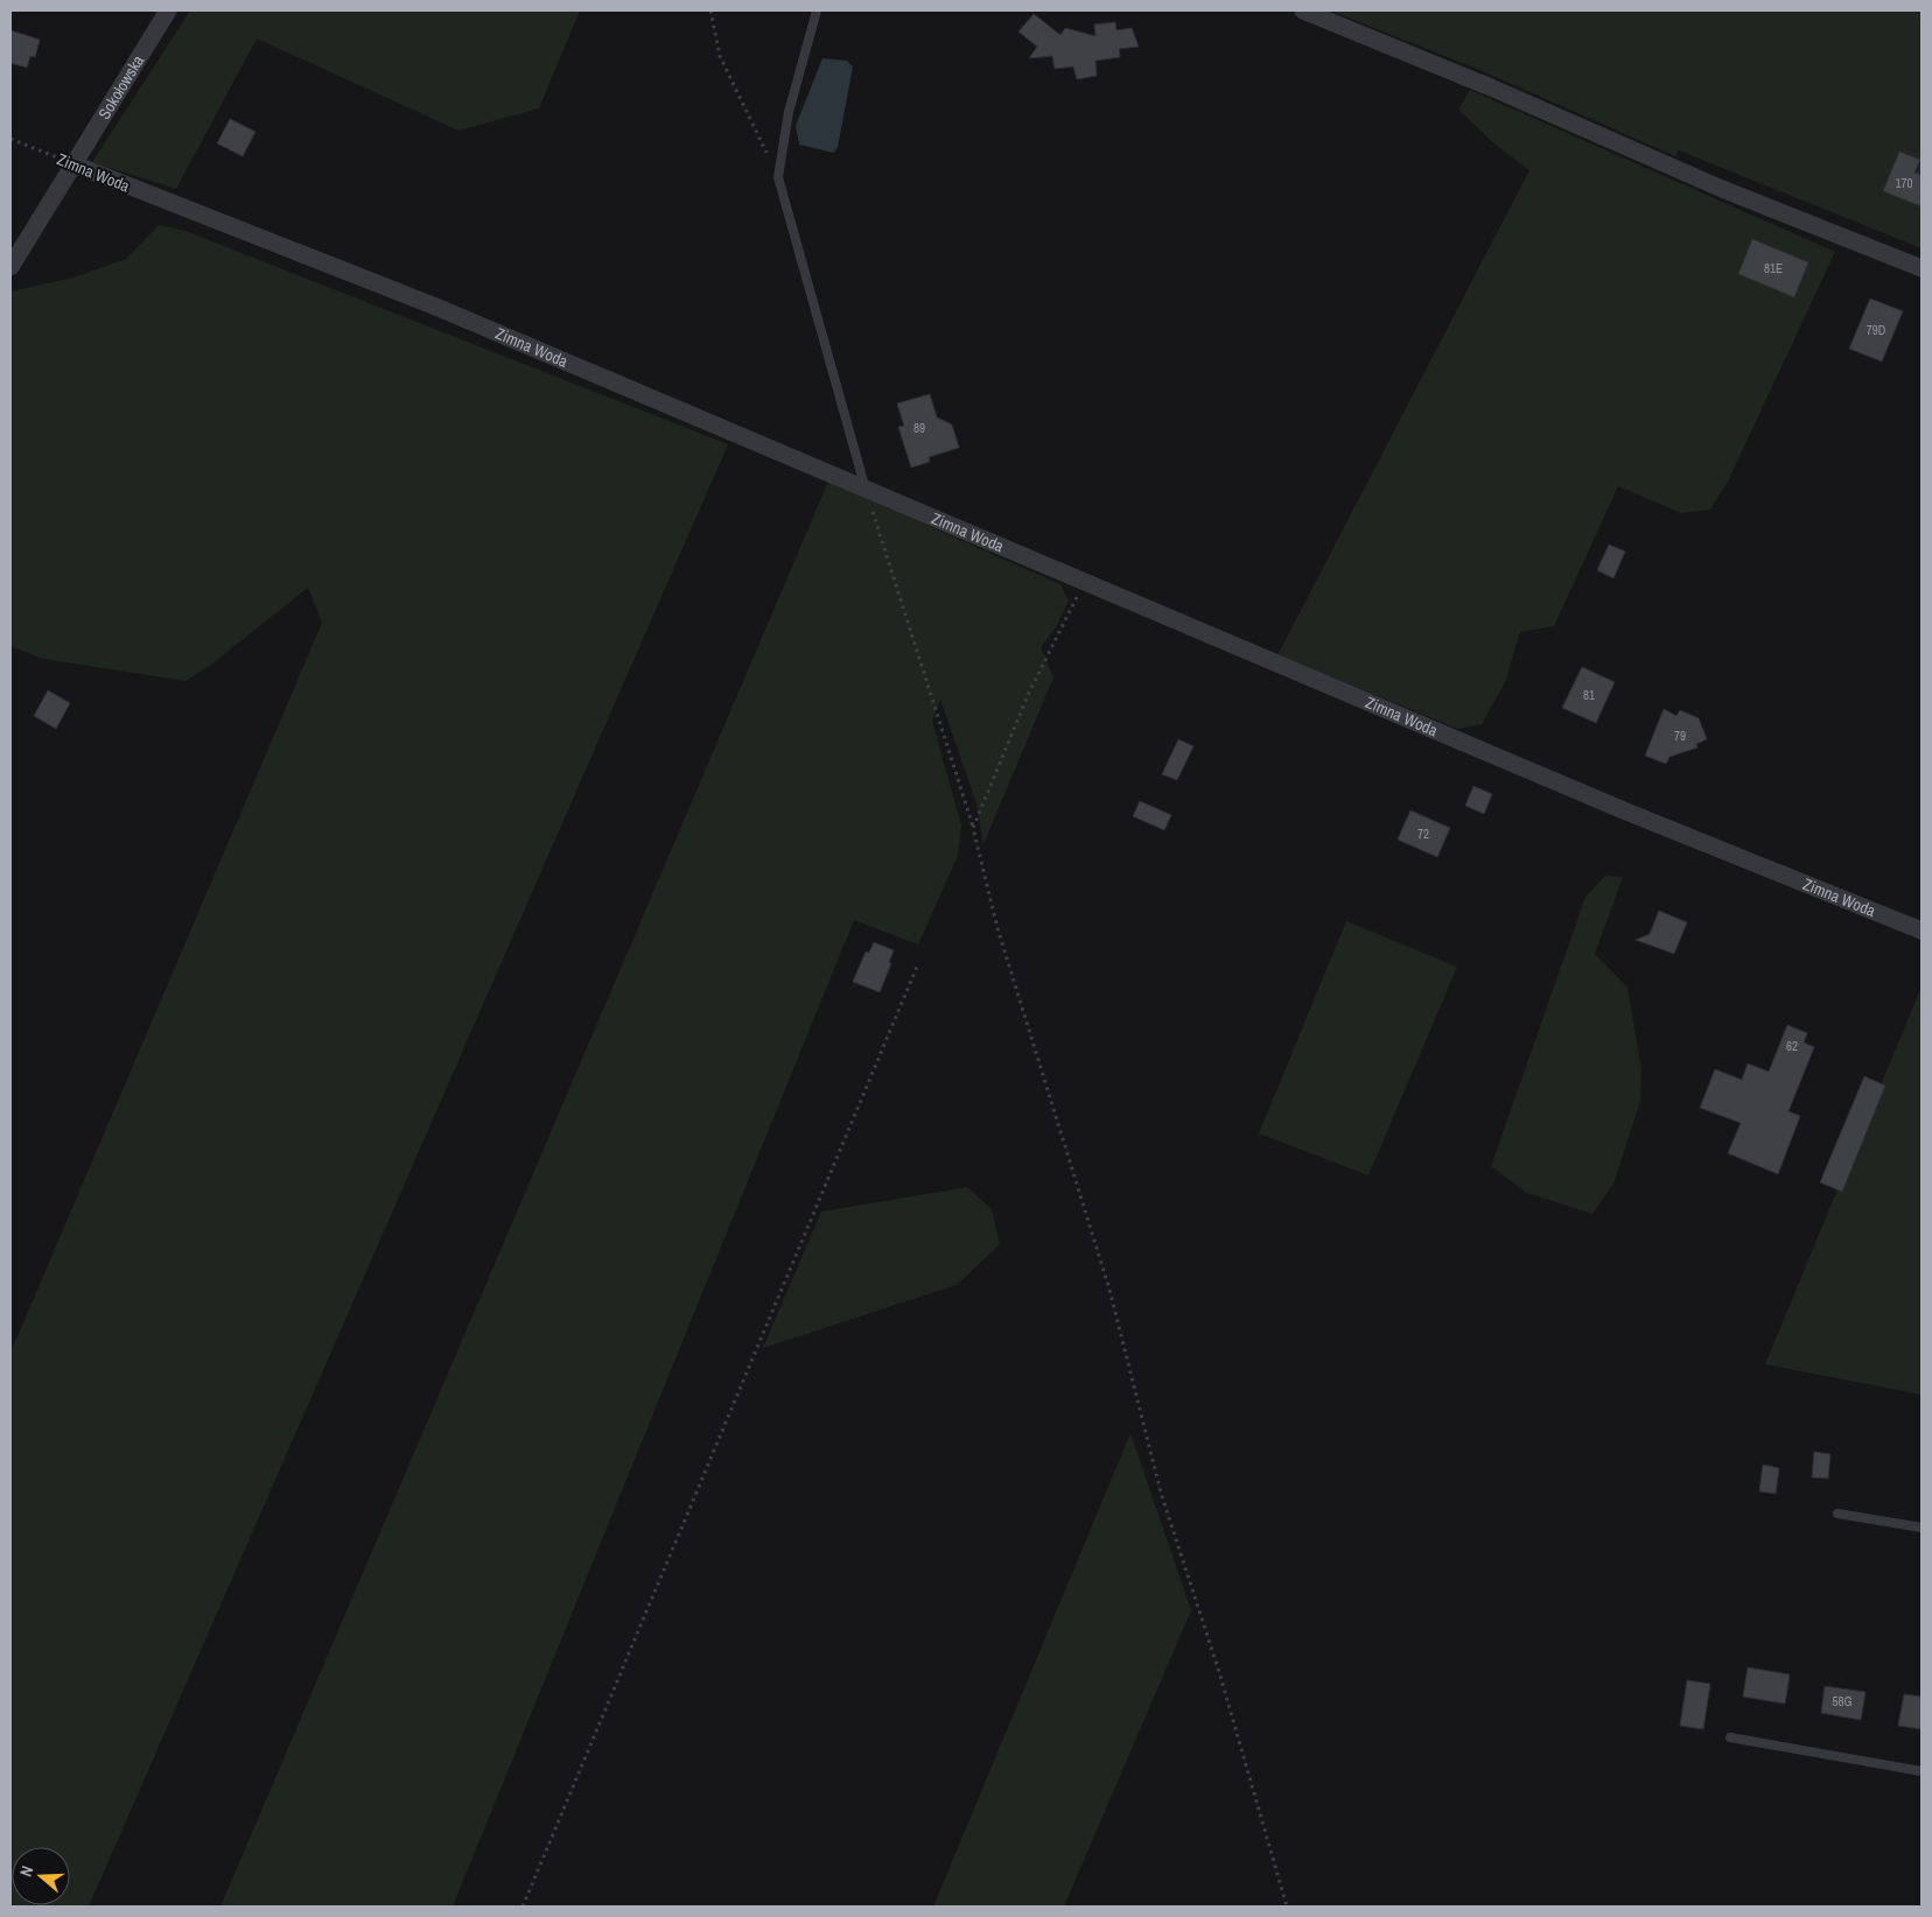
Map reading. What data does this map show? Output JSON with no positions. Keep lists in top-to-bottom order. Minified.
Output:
{"streets":{"street":["Sokołowska","Zimna Woda"]},"crossings":[["Sokołowska","Zimna Woda"]],"house_numbers":["170","81E","79D","89","81","79","72","62","58G"],"north":"left"}
